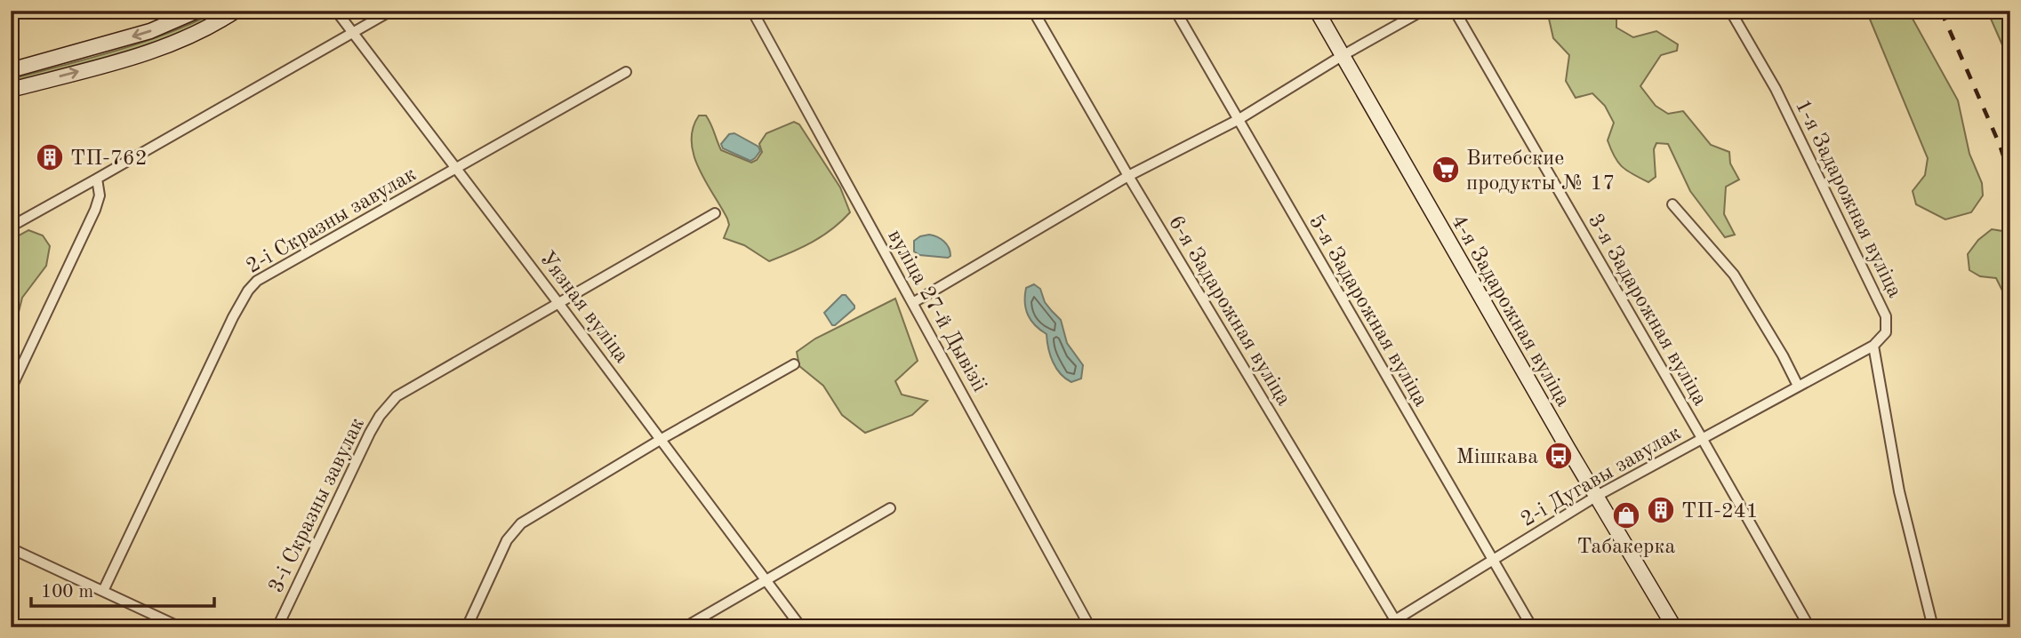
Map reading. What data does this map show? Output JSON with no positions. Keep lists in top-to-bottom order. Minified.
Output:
{"streets":{"main road":["4-я Задарожная вуліца"],"street":["1-я Задарожная вуліца","2-і Скразны завулак","Уязная вуліца","3-я Задарожная вуліца","вуліца 27-й Дывізіі","6-я Задарожная вуліца","5-я Задарожная вуліца","2-і Дугавы завулак","3-і Скразны завулак"]},"crossings":[["1-я Задарожная вуліца","2-і Дугавы завулак"],["2-і Скразны завулак","Уязная вуліца"],["Уязная вуліца","3-і Скразны завулак"],["3-я Задарожная вуліца","2-і Дугавы завулак"],["6-я Задарожная вуліца","2-і Дугавы завулак"],["5-я Задарожная вуліца","2-і Дугавы завулак"],["4-я Задарожная вуліца","2-і Дугавы завулак"]],"places":{"building":["ТП-762","ТП-241"],"supermarket":["Витебские продукты № 17"],"bus stop":["Мішкава"],"shop":["Табакерка"]},"scale_bar":"100 m"}
